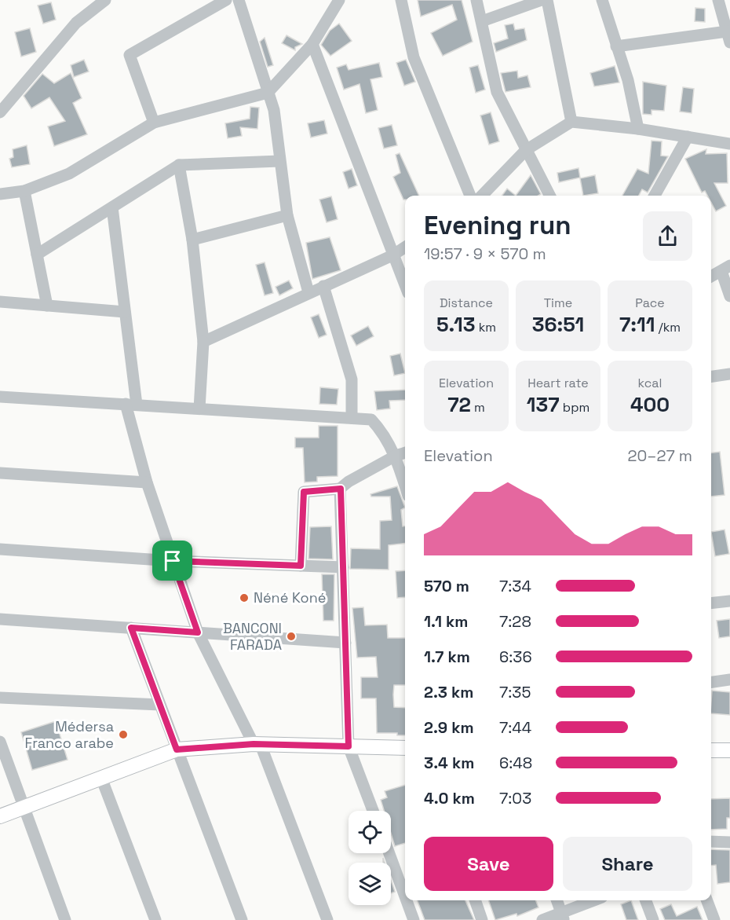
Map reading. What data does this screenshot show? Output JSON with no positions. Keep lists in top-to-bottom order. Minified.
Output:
{"places":["Néné Koné","BANCONI FARADA","Médersa Franco arabe"],"page":{"heading":["Evening run","19:57 · 9 × 570 m"],"stats":[["Distance","5.13 km"],["Time","36:51"],["Pace","7:11 /km"],["Elevation","72 m"],["Heart rate","137 bpm"],["kcal","400"]],"chart":["Elevation","20–27 m"],"list":[{"name":"570 m","note":"7:34"},{"name":"1.1 km","note":"7:28"},{"name":"1.7 km","note":"6:36"},{"name":"2.3 km","note":"7:35"},{"name":"2.9 km","note":"7:44"},{"name":"3.4 km","note":"6:48"},{"name":"4.0 km","note":"7:03"}],"buttons":["Save","Share"]}}
